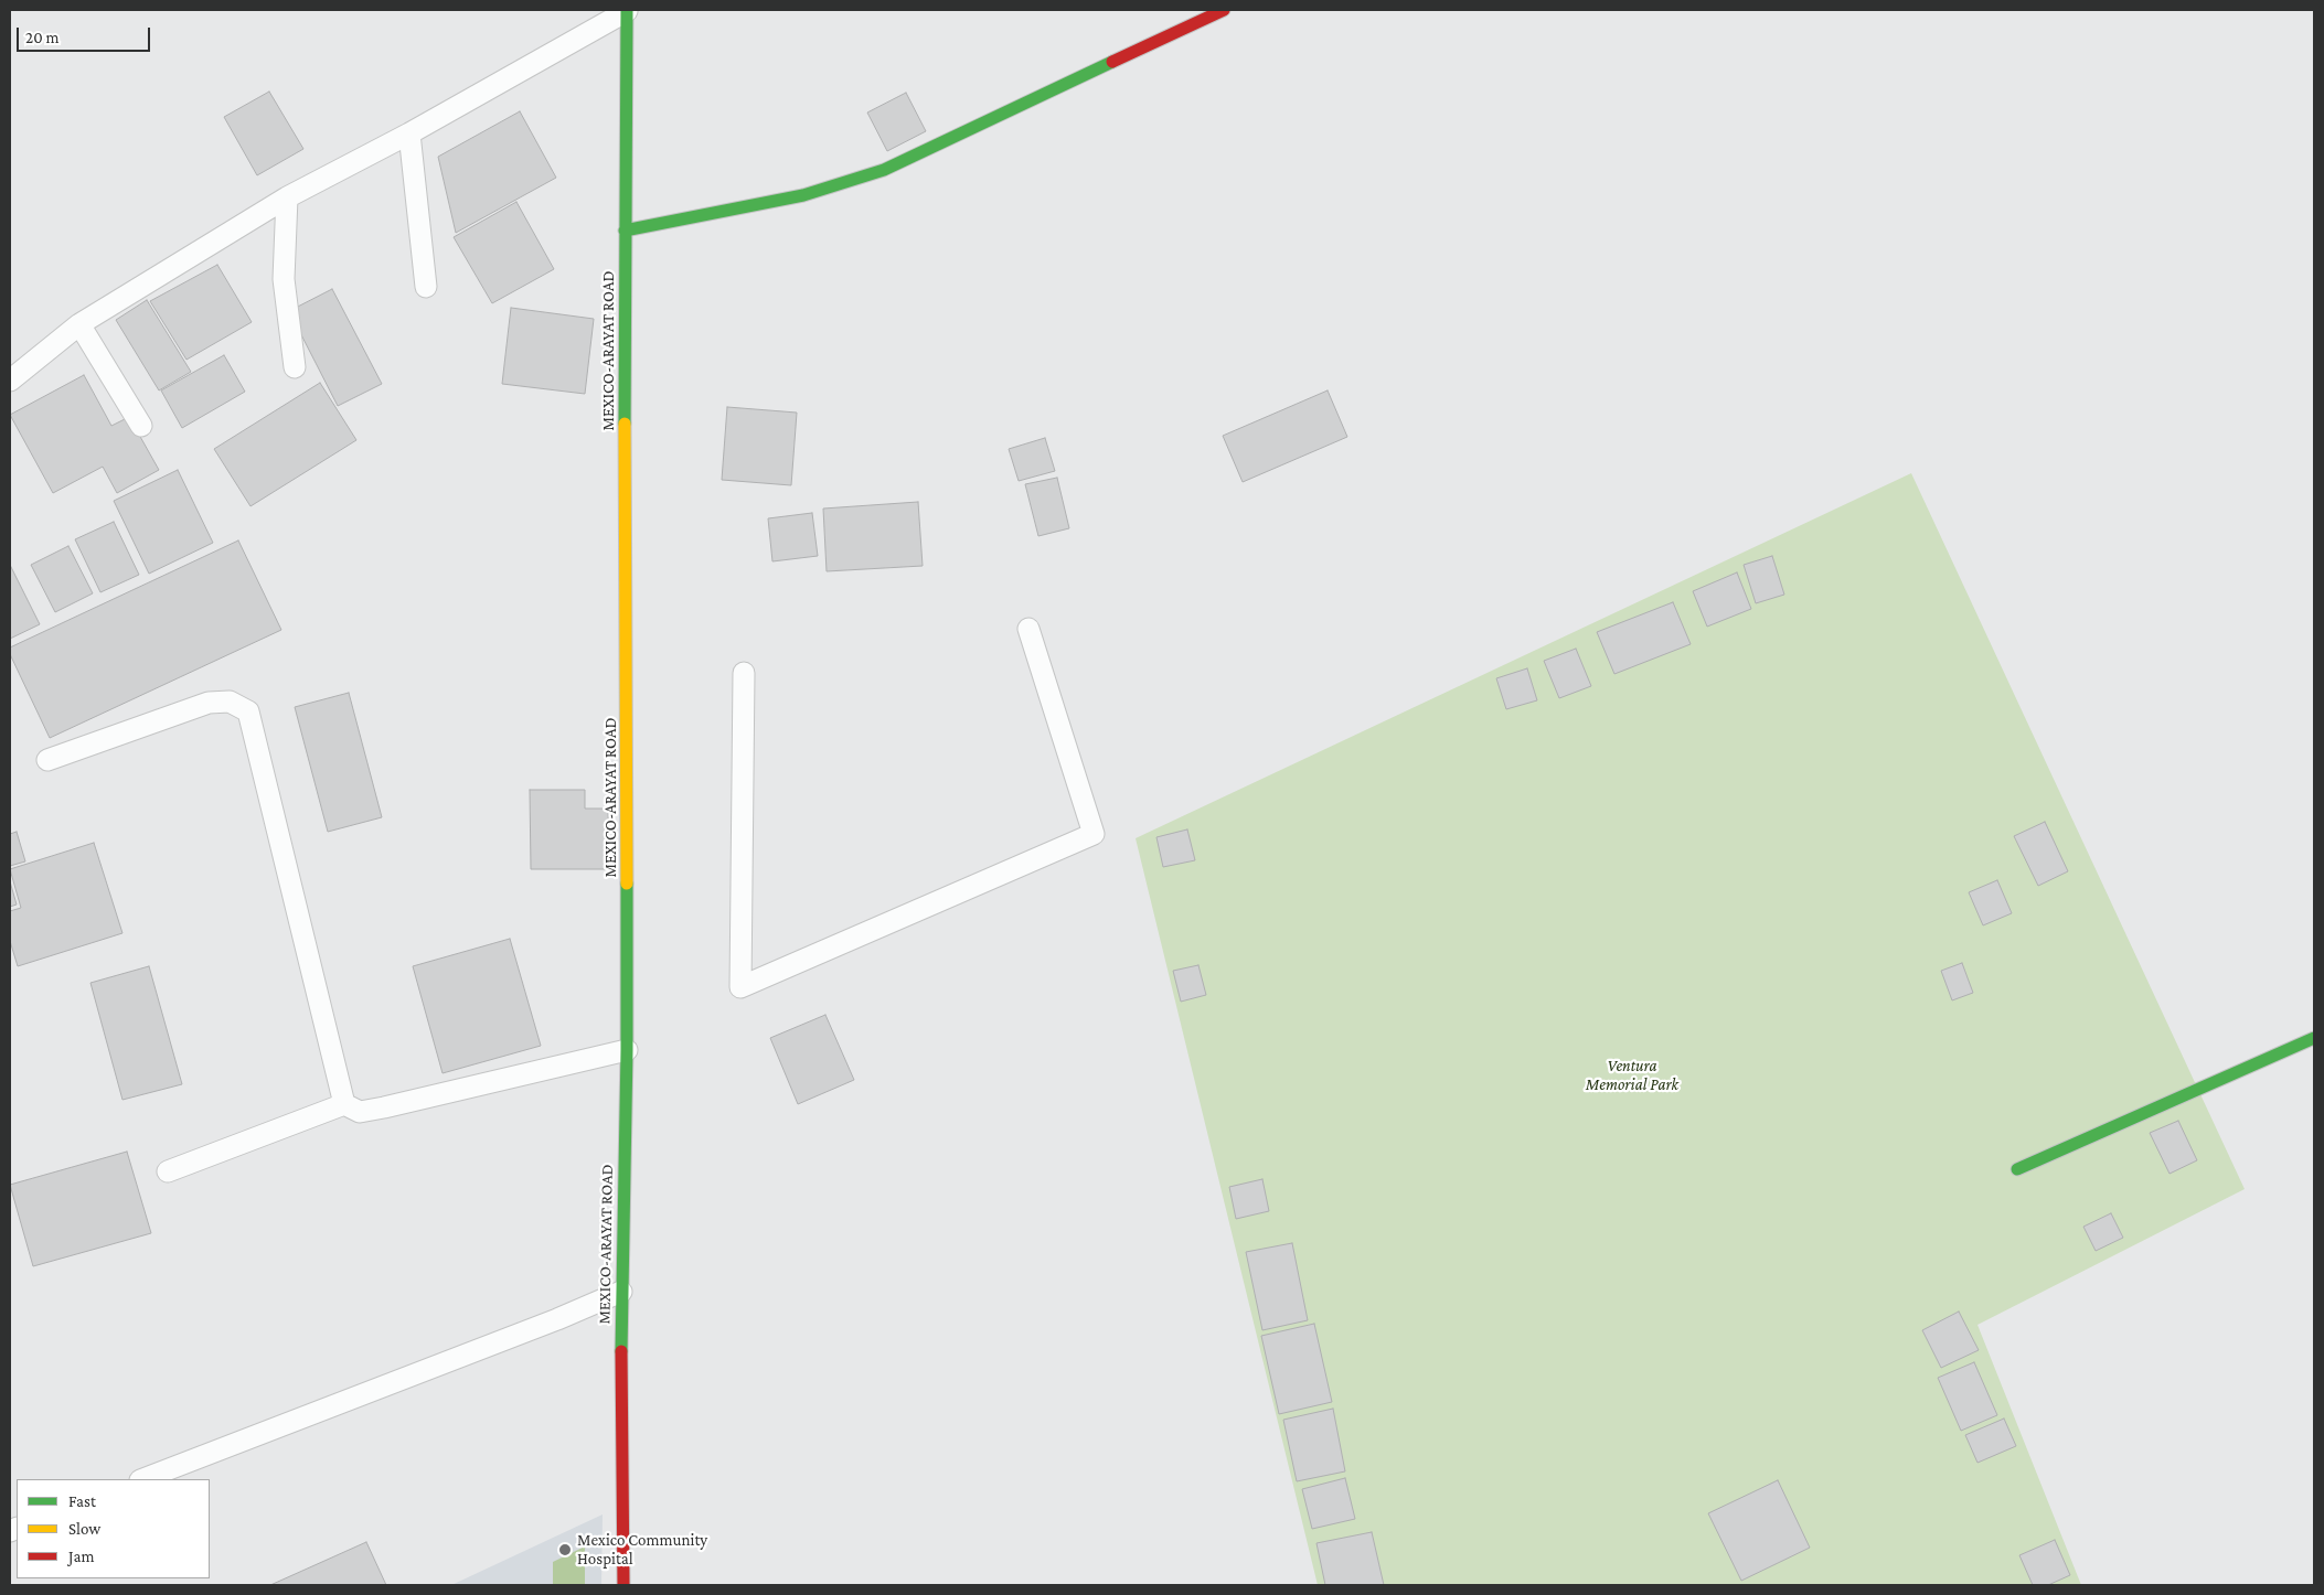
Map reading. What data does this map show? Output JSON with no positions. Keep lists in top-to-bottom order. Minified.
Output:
{"streets":{"main road":["MEXICO-ARAYAT ROAD"]},"parks":["Ventura Memorial Park"],"places":["Mexico Community Hospital"],"legend":["Fast","Slow","Jam"],"scale_bar":"20 m"}
